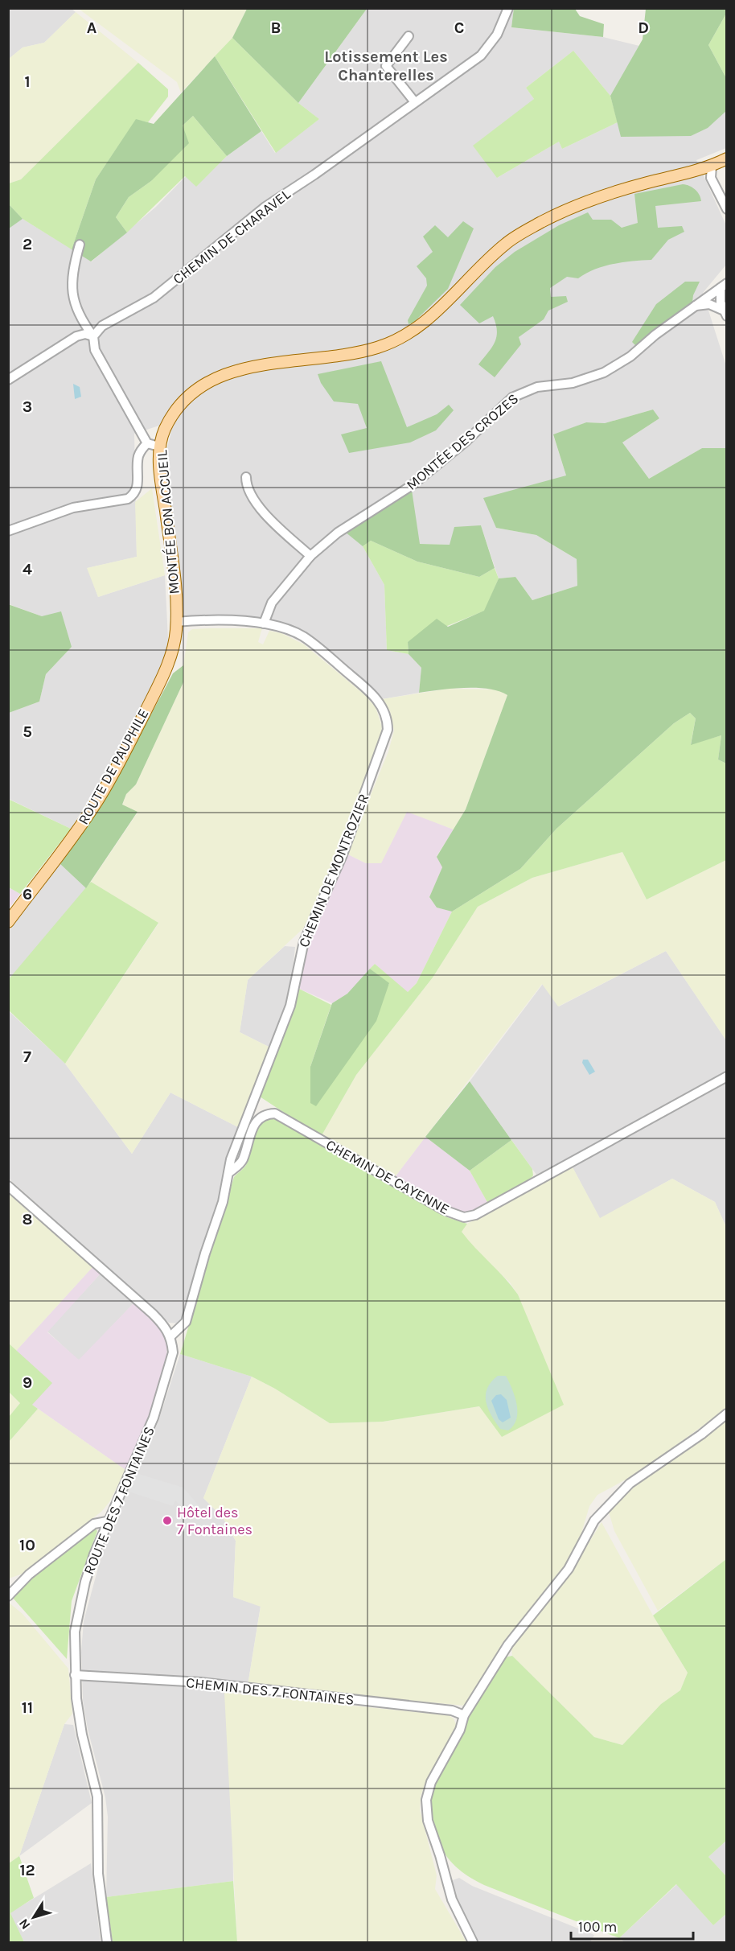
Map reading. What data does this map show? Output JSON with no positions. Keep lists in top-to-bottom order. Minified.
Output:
{"streets":{"main road":["MONTÉE BON ACCUEIL","ROUTE DE PAUPHILE"],"street":["CHEMIN DE CHARAVEL","MONTÉE DES CROZES","CHEMIN DE MONTROZIER","CHEMIN DE CAYENNE","ROUTE DES 7 FONTAINES","CHEMIN DES 7 FONTAINES"]},"crossings":[["MONTÉE DES CROZES","CHEMIN DE MONTROZIER"],["MONTÉE BON ACCUEIL","ROUTE DE PAUPHILE"],["MONTÉE BON ACCUEIL","CHEMIN DE MONTROZIER"],["ROUTE DE PAUPHILE","CHEMIN DE MONTROZIER"],["CHEMIN DE MONTROZIER","CHEMIN DE CAYENNE"],["CHEMIN DE MONTROZIER","ROUTE DES 7 FONTAINES"],["ROUTE DES 7 FONTAINES","CHEMIN DES 7 FONTAINES"]],"districts":["Lotissement Les Chanterelles"],"places":["Hôtel des 7 Fontaines"],"scale_bar":"100 m","north":"bottom left","grid":{"columns":["A","B","C","D"],"rows":["1","2","3","4","5","6","7","8","9","10","11","12"]}}
